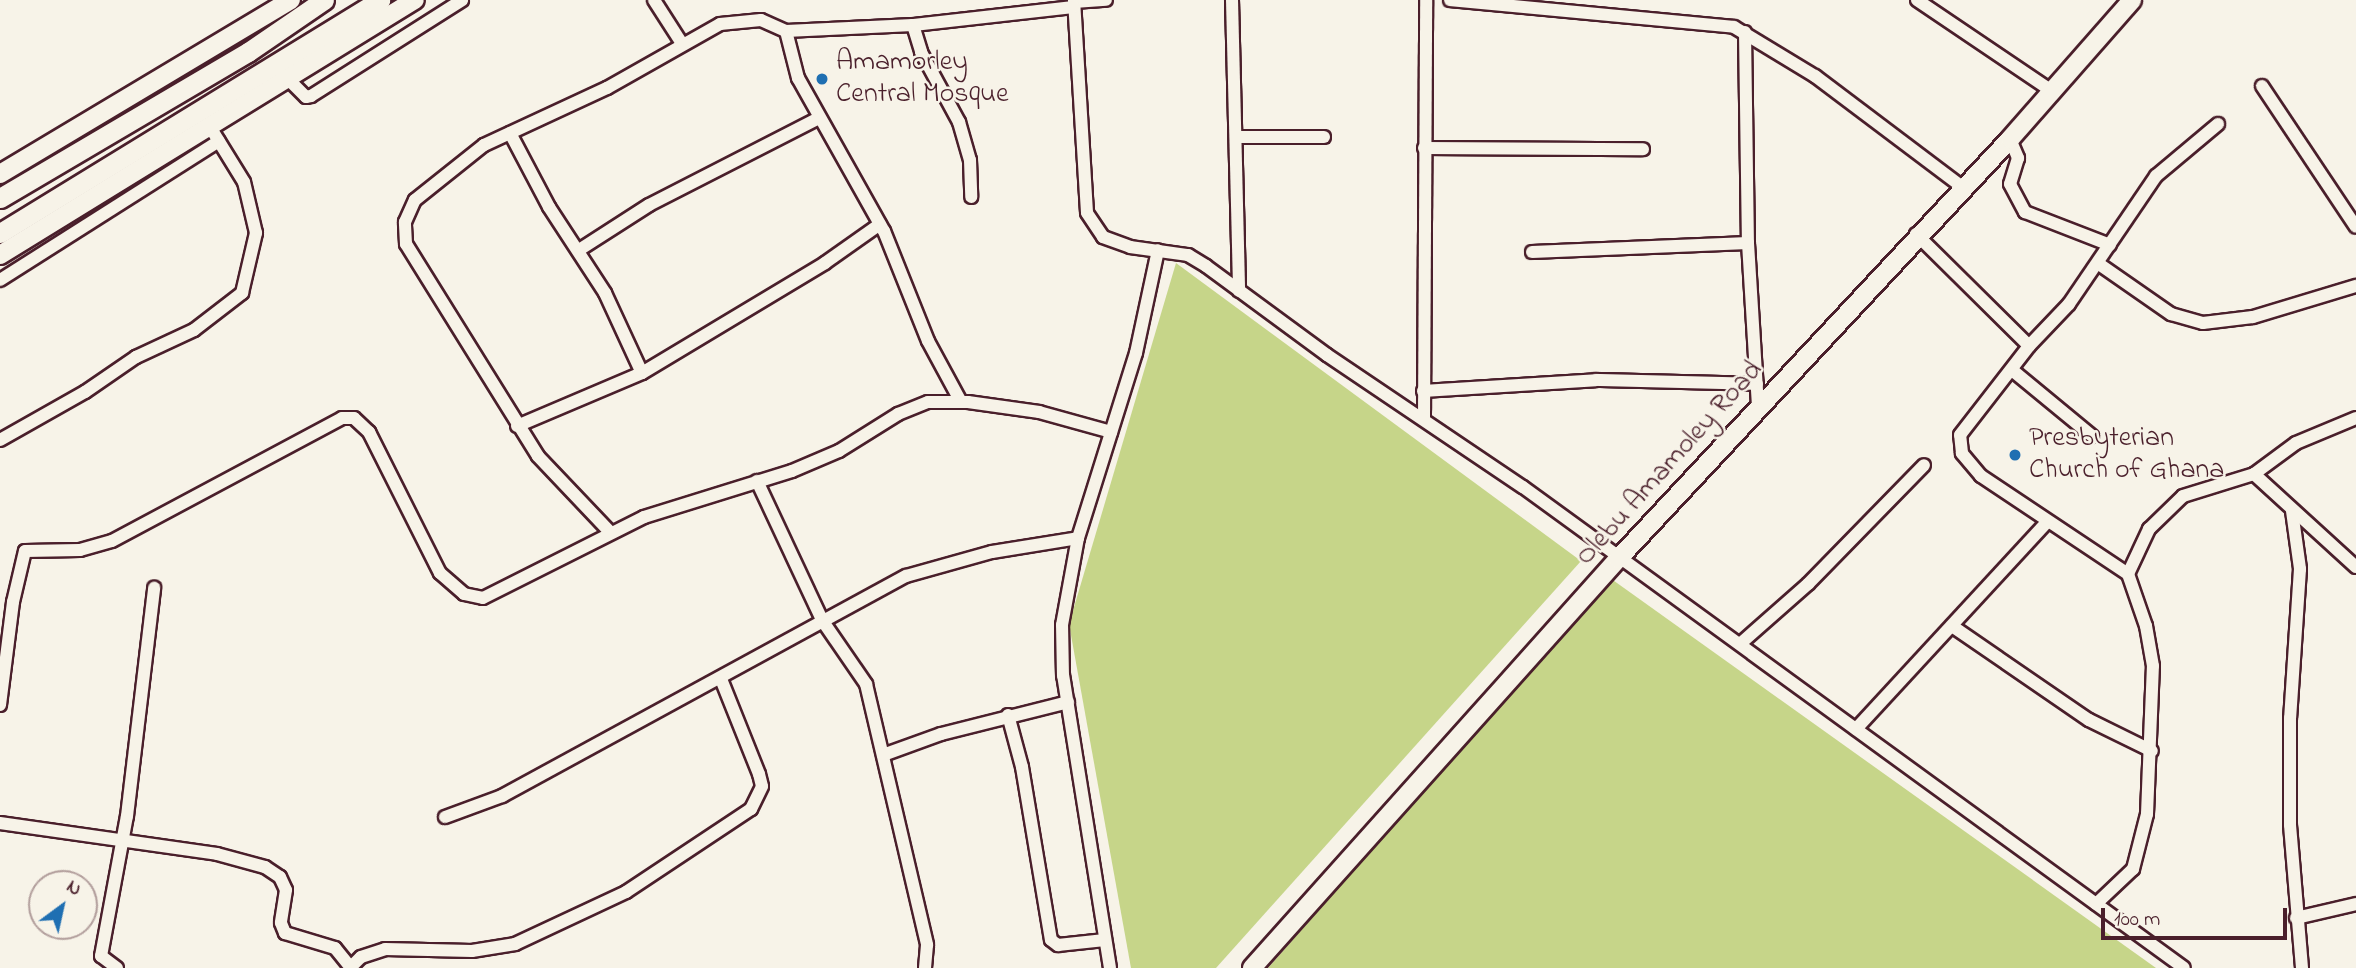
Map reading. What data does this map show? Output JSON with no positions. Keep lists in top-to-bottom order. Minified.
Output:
{"streets":{"street":["Olebu Amamoley Road"]},"places":["Amamorley Central Mosque","Presbyterian Church of Ghana"],"scale_bar":"100 m","north":"top right"}
